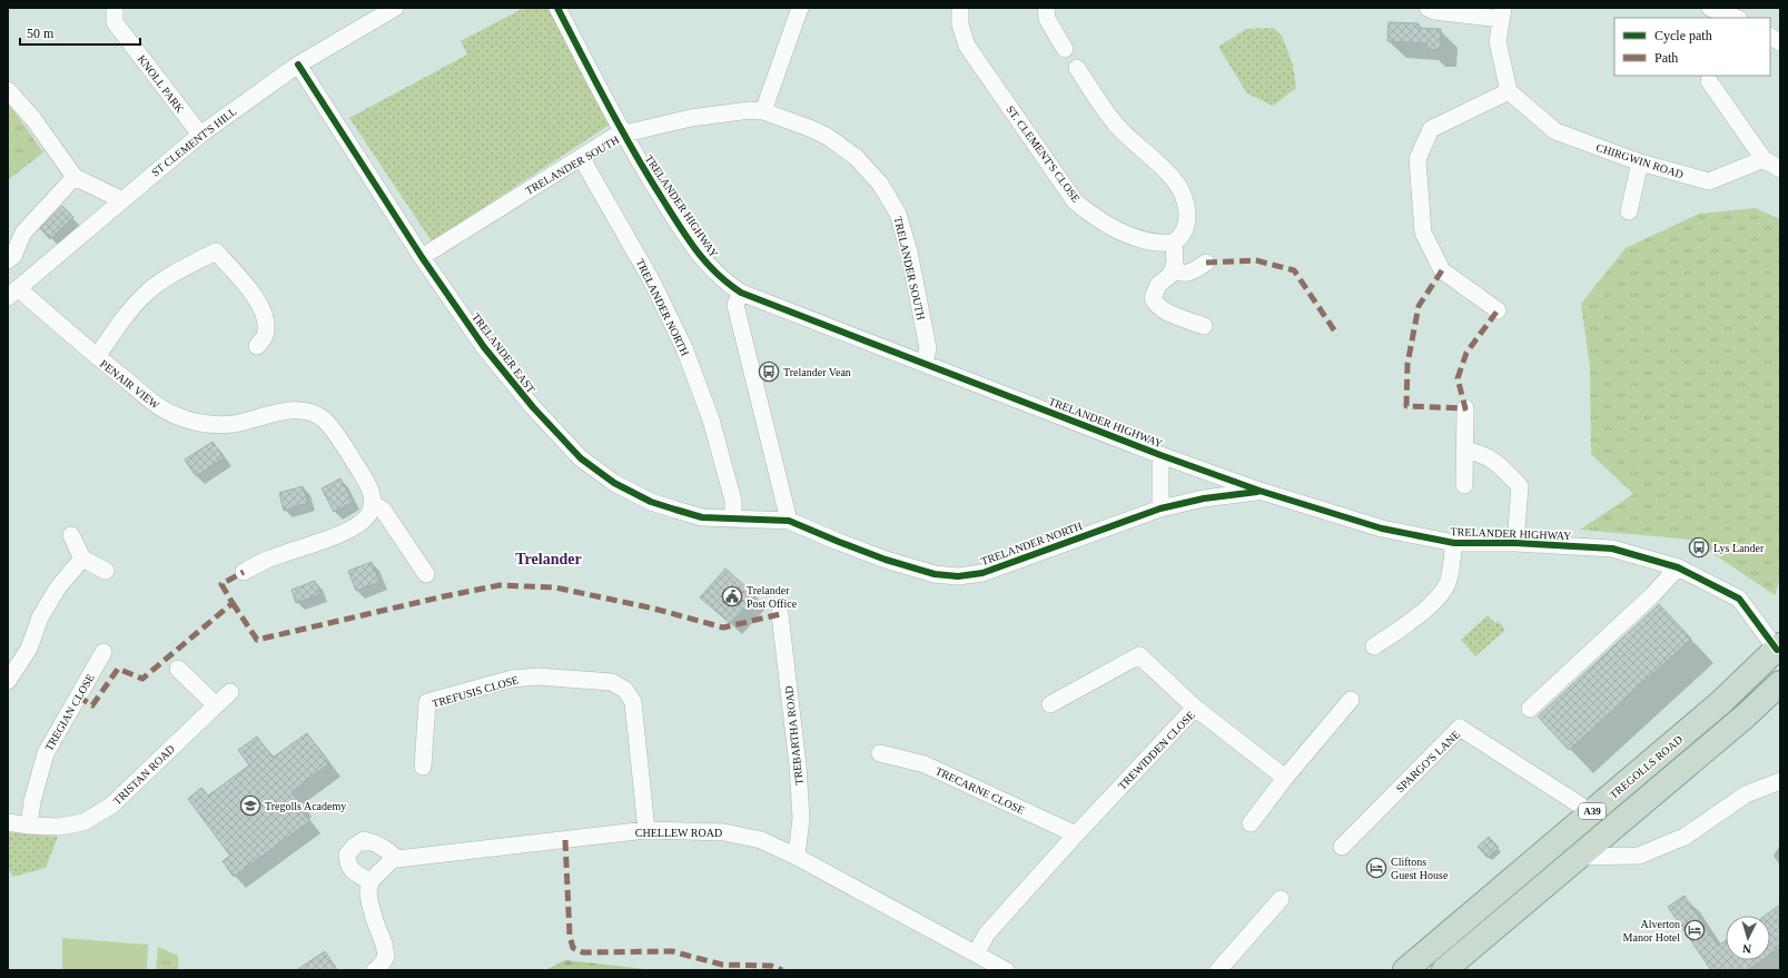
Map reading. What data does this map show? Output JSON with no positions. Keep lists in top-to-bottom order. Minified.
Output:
{"streets":{"highway":["TREGOLLS ROAD","A39"],"street":["KNOLL PARK","ST CLEMENT'S HILL","ST. CLEMENT'S CLOSE","CHIRGWIN ROAD","TRELANDER SOUTH","TRELANDER HIGHWAY","TRELANDER NORTH","TRELANDER EAST","PENAIR VIEW","TREFUSIS CLOSE","TREGIAN CLOSE","TREBARTHA ROAD","TREWIDDEN CLOSE","SPARGO'S LANE","TRISTAN ROAD","TRECARNE CLOSE","CHELLEW ROAD"]},"crossings":[["KNOLL PARK","ST CLEMENT'S HILL"],["ST CLEMENT'S HILL","TRELANDER EAST"],["ST CLEMENT'S HILL","PENAIR VIEW"],["TRELANDER SOUTH","TRELANDER HIGHWAY"],["TRELANDER SOUTH","TRELANDER NORTH"],["TRELANDER SOUTH","TRELANDER EAST"],["TRELANDER HIGHWAY","TRELANDER NORTH"],["TRELANDER HIGHWAY","TREGOLLS ROAD"],["TRELANDER NORTH","TRELANDER EAST"],["TREFUSIS CLOSE","CHELLEW ROAD"],["TREGIAN CLOSE","TRISTAN ROAD"],["TREBARTHA ROAD","CHELLEW ROAD"],["TREWIDDEN CLOSE","TRECARNE CLOSE"],["TREWIDDEN CLOSE","CHELLEW ROAD"],["SPARGO'S LANE","TREGOLLS ROAD"]],"districts":["Trelander"],"places":{"bus stop":["Trelander Vean","Lys Lander"],"public building":["Trelander Post Office"],"school or university":["Tregolls Academy"],"hotel":["Cliftons Guest House","Alverton Manor Hotel"]},"legend":["Cycle path","Path"],"scale_bar":"50 m","north":"bottom"}
